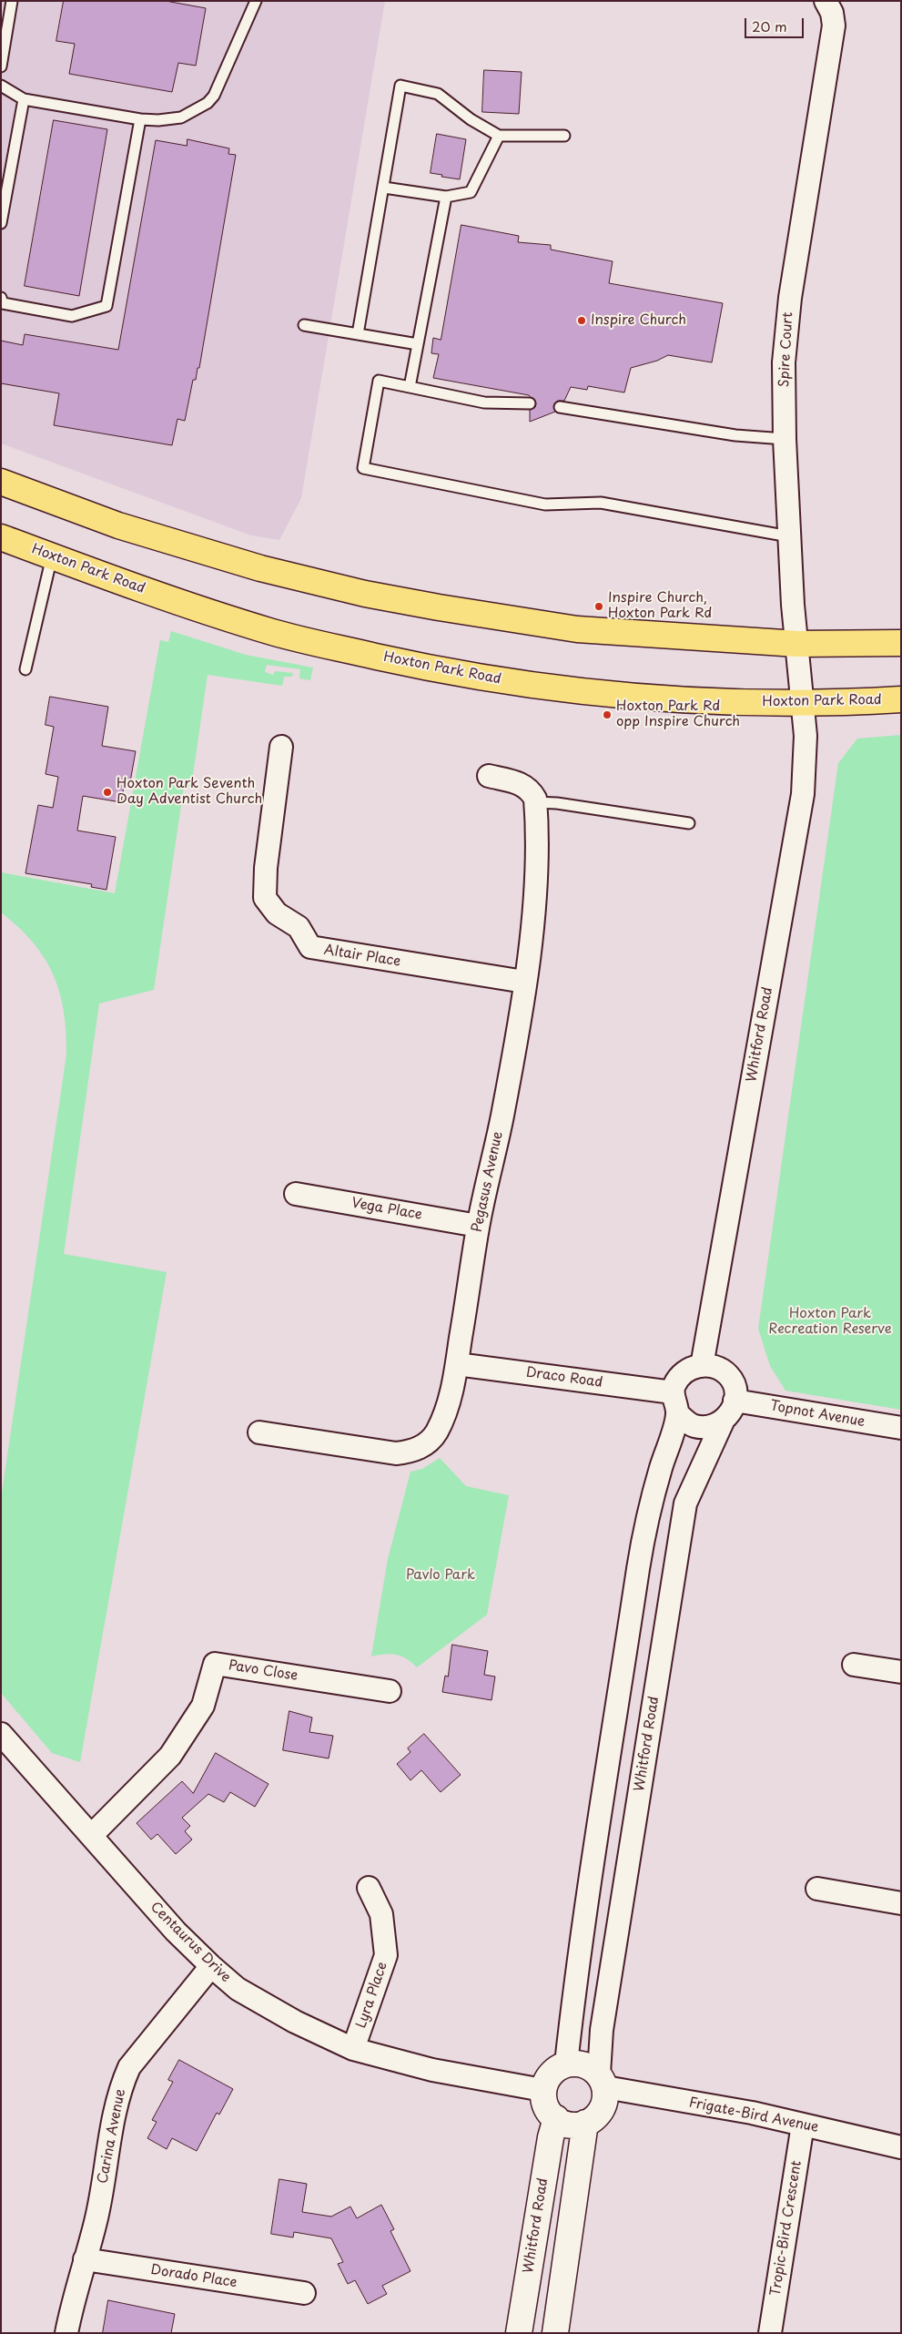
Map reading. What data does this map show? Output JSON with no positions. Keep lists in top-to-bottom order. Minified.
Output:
{"streets":{"main road":["Hoxton Park Road"],"street":["Spire Court","Altair Place","Whitford Road","Pegasus Avenue","Vega Place","Draco Road","Topnot Avenue","Pavo Close","Centaurus Drive","Lyra Place","Frigate-Bird Avenue","Carina Avenue","Tropic-Bird Crescent","Dorado Place"]},"crossings":[["Spire Court","Hoxton Park Road"],["Spire Court","Whitford Road"],["Hoxton Park Road","Whitford Road"],["Altair Place","Pegasus Avenue"],["Whitford Road","Draco Road"],["Whitford Road","Topnot Avenue"],["Whitford Road","Centaurus Drive"],["Whitford Road","Frigate-Bird Avenue"],["Pegasus Avenue","Vega Place"],["Pegasus Avenue","Draco Road"],["Draco Road","Topnot Avenue"],["Pavo Close","Centaurus Drive"],["Centaurus Drive","Lyra Place"],["Centaurus Drive","Frigate-Bird Avenue"],["Centaurus Drive","Carina Avenue"],["Frigate-Bird Avenue","Tropic-Bird Crescent"],["Carina Avenue","Dorado Place"]],"parks":["Hoxton Park Recreation Reserve","Pavlo Park"],"places":["Inspire Church","Inspire Church, Hoxton Park Rd","Hoxton Park Rd opp Inspire Church","Hoxton Park Seventh Day Adventist Church"],"scale_bar":"20 m"}
